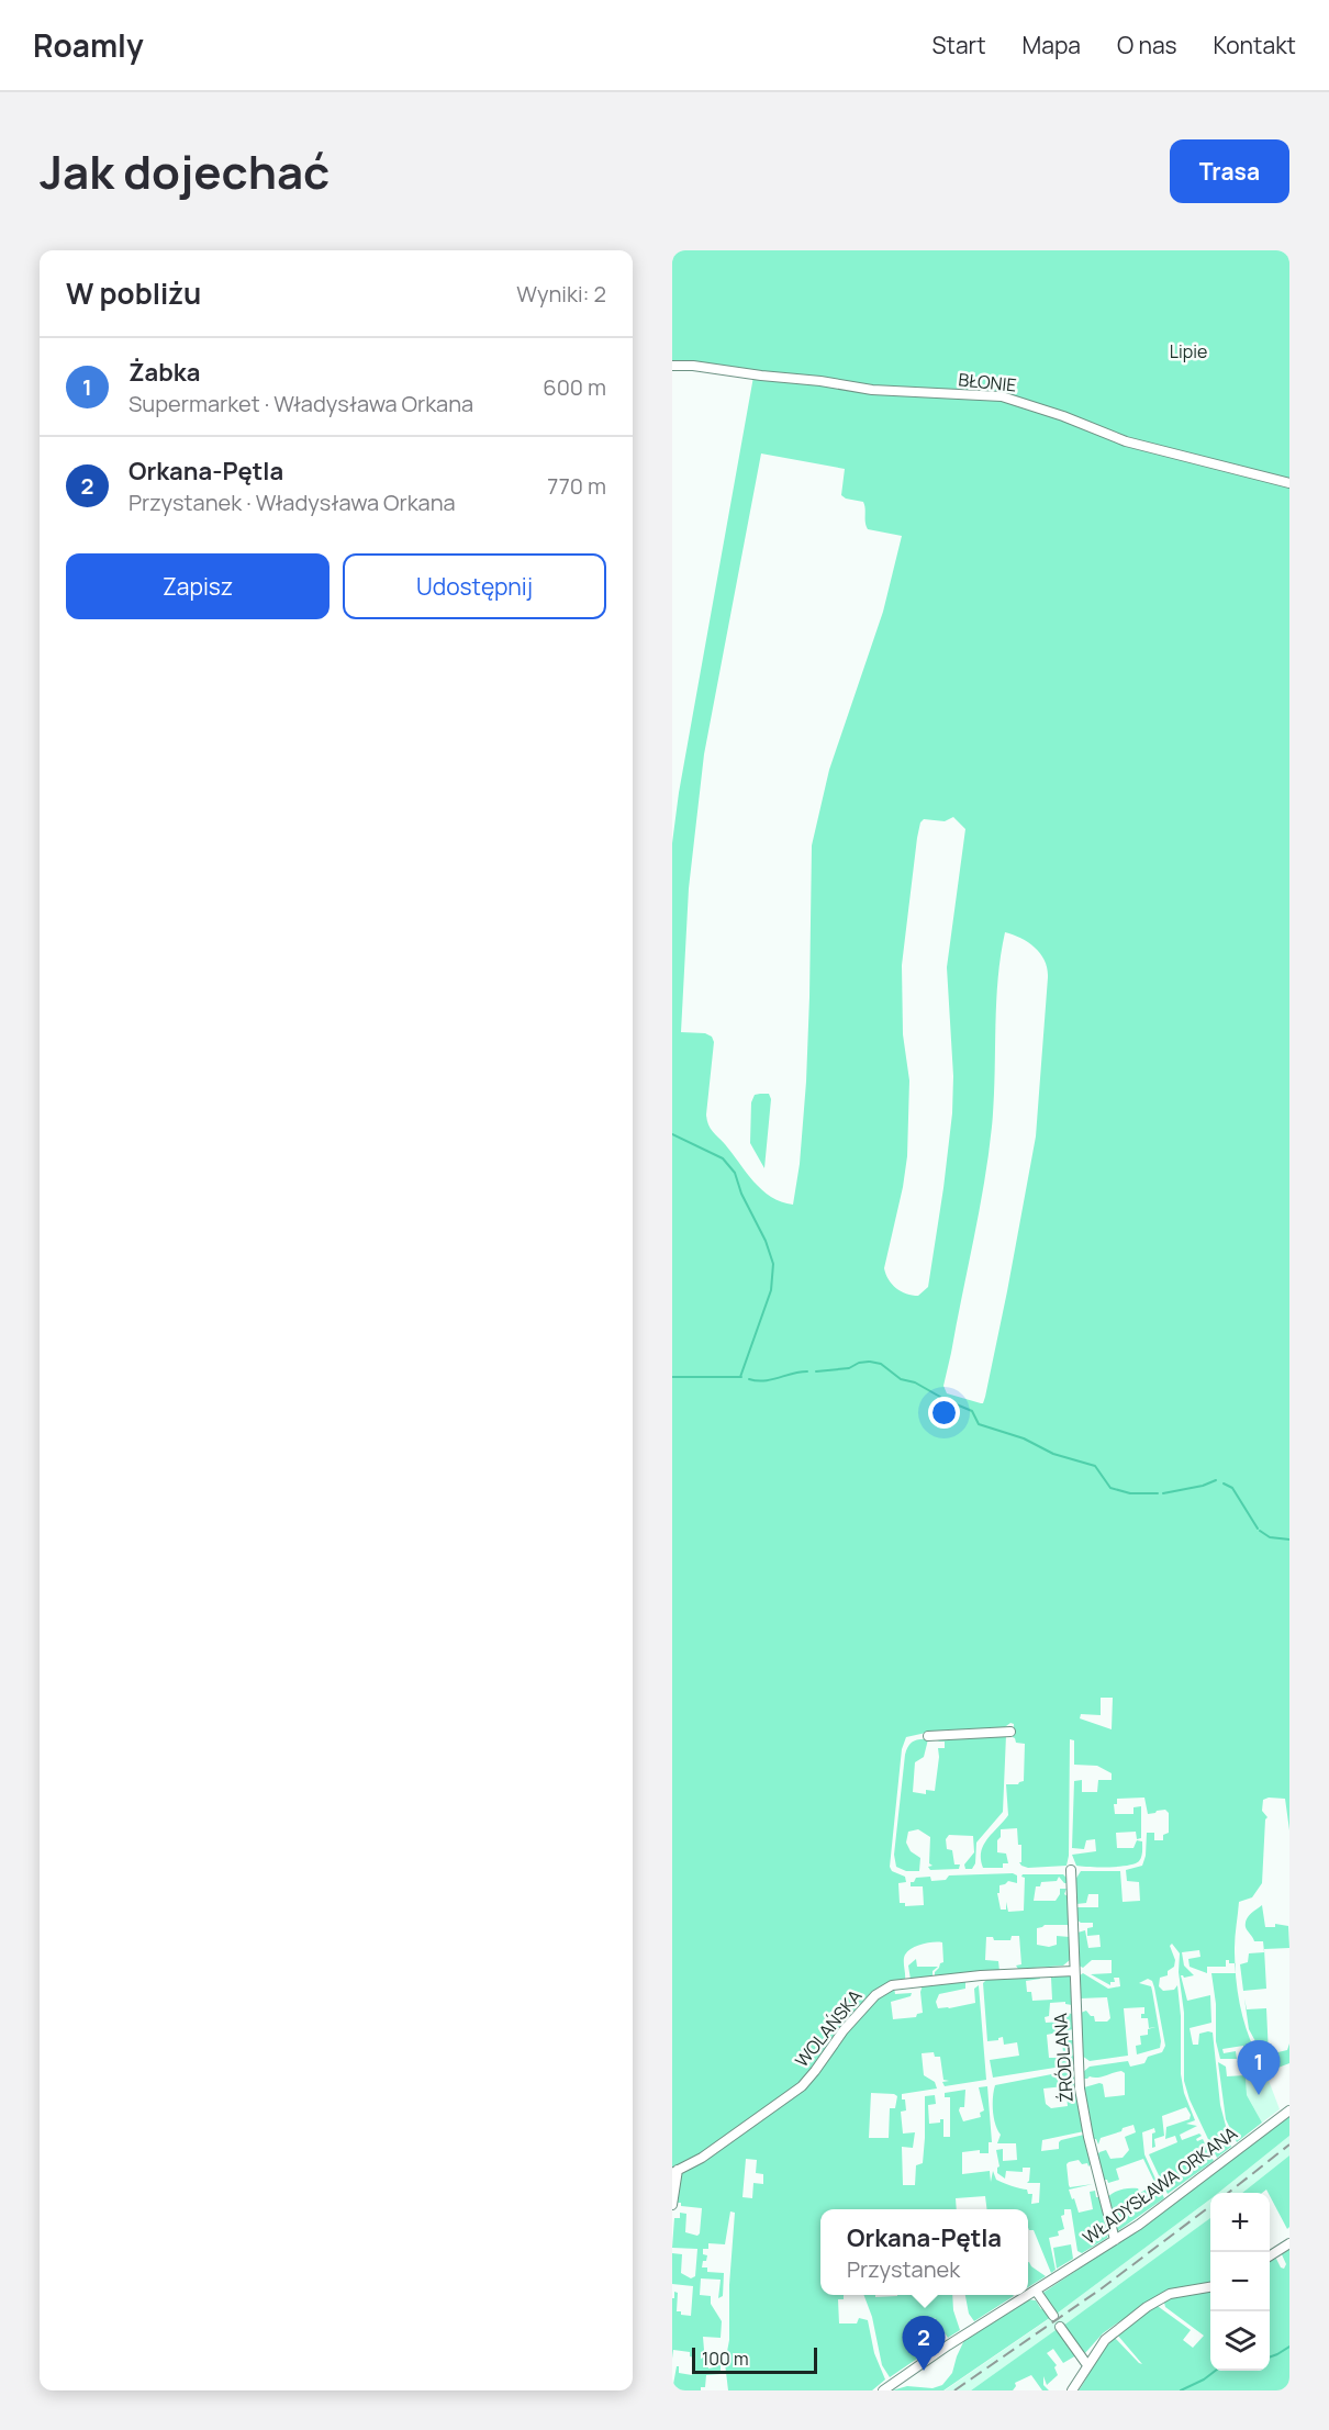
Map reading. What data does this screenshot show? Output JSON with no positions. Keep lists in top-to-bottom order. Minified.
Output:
{"streets":{"street":["BŁONIE","WOLAŃSKA","ŹRÓDLANA","WŁADYSŁAWA ORKANA"]},"crossings":[["WOLAŃSKA","ŹRÓDLANA"],["ŹRÓDLANA","WŁADYSŁAWA ORKANA"]],"parks":["Lipie"],"scale_bar":"100 m","page":{"header":"Roamly","nav":["Start","Mapa","O nas","Kontakt"],"title":"Jak dojechać","buttons":["Trasa",["Zapisz","Udostępnij"]],"heading":["W pobliżu","Wyniki: 2"],"list":[{"mark":"1","name":"Żabka","note":"Supermarket · Władysława Orkana","value":"600 m"},{"mark":"2","name":"Orkana-Pętla","note":"Przystanek · Władysława Orkana","value":"770 m"}],"pins":["1","2"],"map_buttons":["+","−"],"popup":["Orkana-Pętla","Przystanek"],"scale":"100 m"}}
